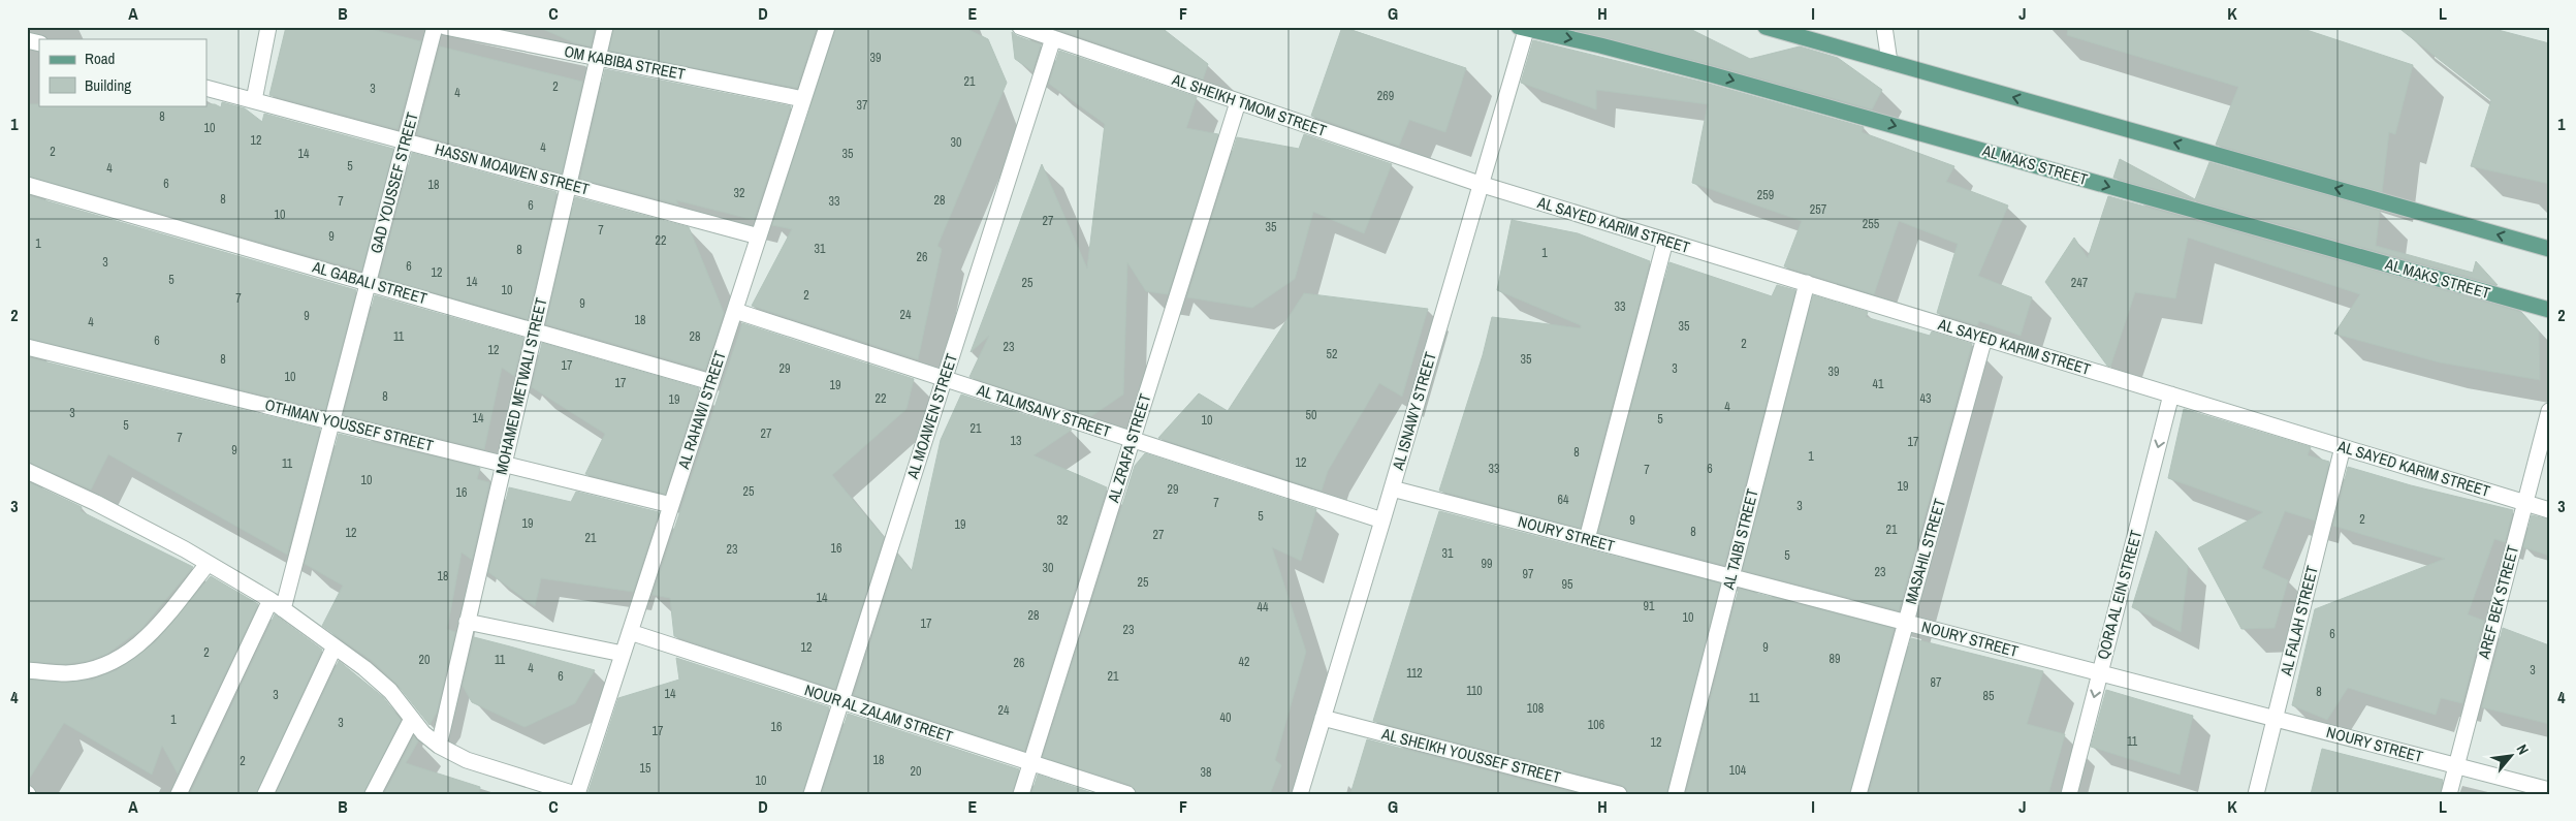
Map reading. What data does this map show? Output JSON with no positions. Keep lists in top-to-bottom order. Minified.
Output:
{"streets":{"main road":["AL MAKS STREET"],"street":["OM KABIBA STREET","AL SHEIKH TMOM STREET","HASSN MOAWEN STREET","GAD YOUSSEF STREET","AL SAYED KARIM STREET","AL GABALI STREET","MOHAMED METWALI STREET","AL RAHAWI STREET","AL TALMSANY STREET","AL ISNAWY STREET","AL MOAWEN STREET","OTHMAN YOUSSEF STREET","AL ZRAFA STREET","NOURY STREET","AL TAIBI STREET","MASAHIL STREET","QORA AL EIN STREET","AREF BEK STREET","AL FALAH STREET","NOUR AL ZALAM STREET","AL SHEIKH YOUSSEF STREET"]},"crossings":[["OM KABIBA STREET","MOHAMED METWALI STREET"],["OM KABIBA STREET","AL RAHAWI STREET"],["AL SHEIKH TMOM STREET","AL SAYED KARIM STREET"],["AL SHEIKH TMOM STREET","AL ISNAWY STREET"],["AL SHEIKH TMOM STREET","AL MOAWEN STREET"],["AL SHEIKH TMOM STREET","AL ZRAFA STREET"],["AL MAKS STREET","AL ISNAWY STREET"],["HASSN MOAWEN STREET","GAD YOUSSEF STREET"],["HASSN MOAWEN STREET","MOHAMED METWALI STREET"],["HASSN MOAWEN STREET","AL RAHAWI STREET"],["GAD YOUSSEF STREET","AL GABALI STREET"],["GAD YOUSSEF STREET","OTHMAN YOUSSEF STREET"],["AL SAYED KARIM STREET","AL ISNAWY STREET"],["AL SAYED KARIM STREET","AL TAIBI STREET"],["AL SAYED KARIM STREET","MASAHIL STREET"],["AL SAYED KARIM STREET","QORA AL EIN STREET"],["AL SAYED KARIM STREET","AREF BEK STREET"],["AL SAYED KARIM STREET","AL FALAH STREET"],["AL GABALI STREET","MOHAMED METWALI STREET"],["AL GABALI STREET","AL RAHAWI STREET"],["MOHAMED METWALI STREET","OTHMAN YOUSSEF STREET"],["AL RAHAWI STREET","AL TALMSANY STREET"],["AL RAHAWI STREET","OTHMAN YOUSSEF STREET"],["AL RAHAWI STREET","NOUR AL ZALAM STREET"],["AL TALMSANY STREET","AL ISNAWY STREET"],["AL TALMSANY STREET","AL MOAWEN STREET"],["AL TALMSANY STREET","AL ZRAFA STREET"],["AL ISNAWY STREET","NOURY STREET"],["AL ISNAWY STREET","AL SHEIKH YOUSSEF STREET"],["AL MOAWEN STREET","NOUR AL ZALAM STREET"],["AL ZRAFA STREET","NOUR AL ZALAM STREET"],["NOURY STREET","AL TAIBI STREET"],["NOURY STREET","MASAHIL STREET"],["NOURY STREET","QORA AL EIN STREET"],["NOURY STREET","AREF BEK STREET"],["NOURY STREET","AL FALAH STREET"]],"one_way":["QORA AL EIN STREET"],"house_numbers":["39","21","2","3","4","269","37","8","10","12","30","4","2","14","35","5","4","6","18","32","259","8","28","7","33","6","257","10","27","255","35","7","9","22","1","31","8","1","26","3","6","12","5","14","25","247","10","2","7","9","33","24","9","18","4","35","11","28","6","2","23","12","52","8","35","17","29","3","39","10","17","41","19","8","22","43","19","4","3","50","14","5","10","5","21","27","7","13","17","9","8","1","12","11","33","6","7","10","19","29","25","16","64","7","3","5","2","32","9","19","19","21","8","12","27","21","16","23","31","5","99","30","23","97","18","25","95","14","91","44","28","10","17","23","6","12","9","2","89","20","11","42","26","4","3","112","6","21","87","110","8","14","3","85","11","108","24","40","1","3","106","16","17","11","12","18","2","15","104","20","38","10"],"legend":["Road","Building"],"north":"top right","grid":{"columns":["A","B","C","D","E","F","G","H","I","J","K","L"],"rows":["1","2","3","4"]}}
